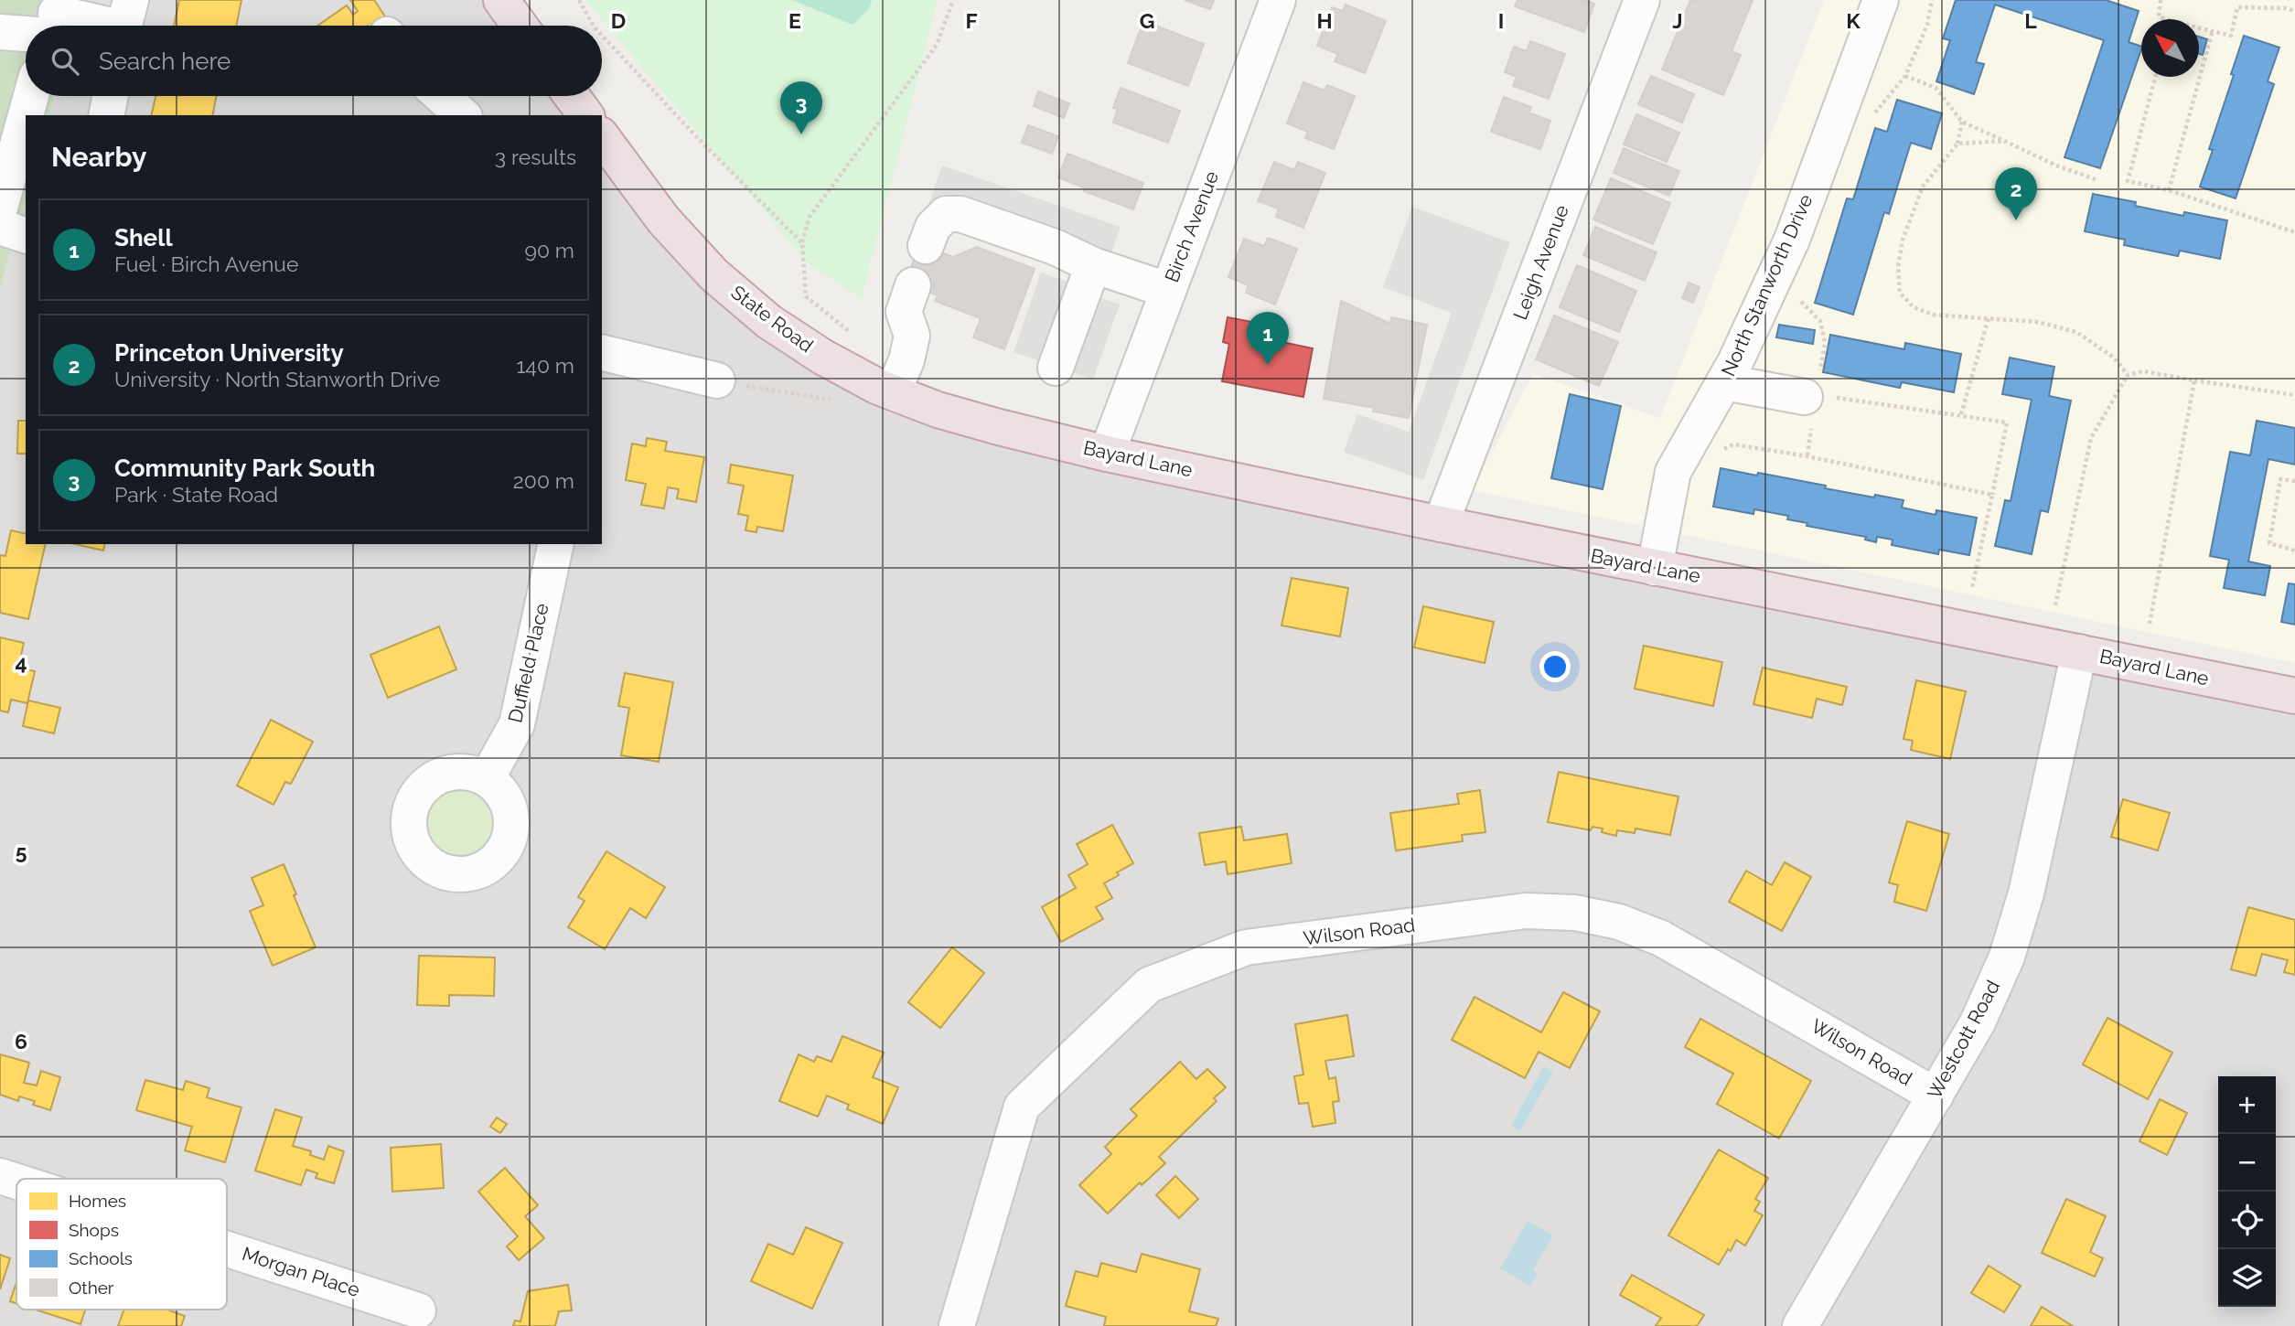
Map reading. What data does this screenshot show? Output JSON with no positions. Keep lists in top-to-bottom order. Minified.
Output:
{"streets":{"highway":["State Road","Bayard Lane"],"street":["Birch Avenue","Leigh Avenue","North Stanworth Drive","Duffield Place","Wilson Road","Westcott Road","Morgan Place"]},"crossings":[["Birch Avenue","Bayard Lane"],["Leigh Avenue","Bayard Lane"],["North Stanworth Drive","Bayard Lane"],["State Road","Bayard Lane"],["Bayard Lane","Westcott Road"],["Wilson Road","Westcott Road"]],"legend":["Homes","Shops","Schools","Other"],"north":"top left","page":{"search":"Search here","pins":["3","2","1"],"heading":["Nearby","3 results"],"list":[{"mark":"1","name":"Shell","note":"Fuel · Birch Avenue","value":"90 m"},{"mark":"2","name":"Princeton University","note":"University · North Stanworth Drive","value":"140 m"},{"mark":"3","name":"Community Park South","note":"Park · State Road","value":"200 m"}],"map_buttons":["+","−"]},"grid":{"columns":["D","E","F","G","H","I","J","K","L"],"rows":["4","5","6"]}}
